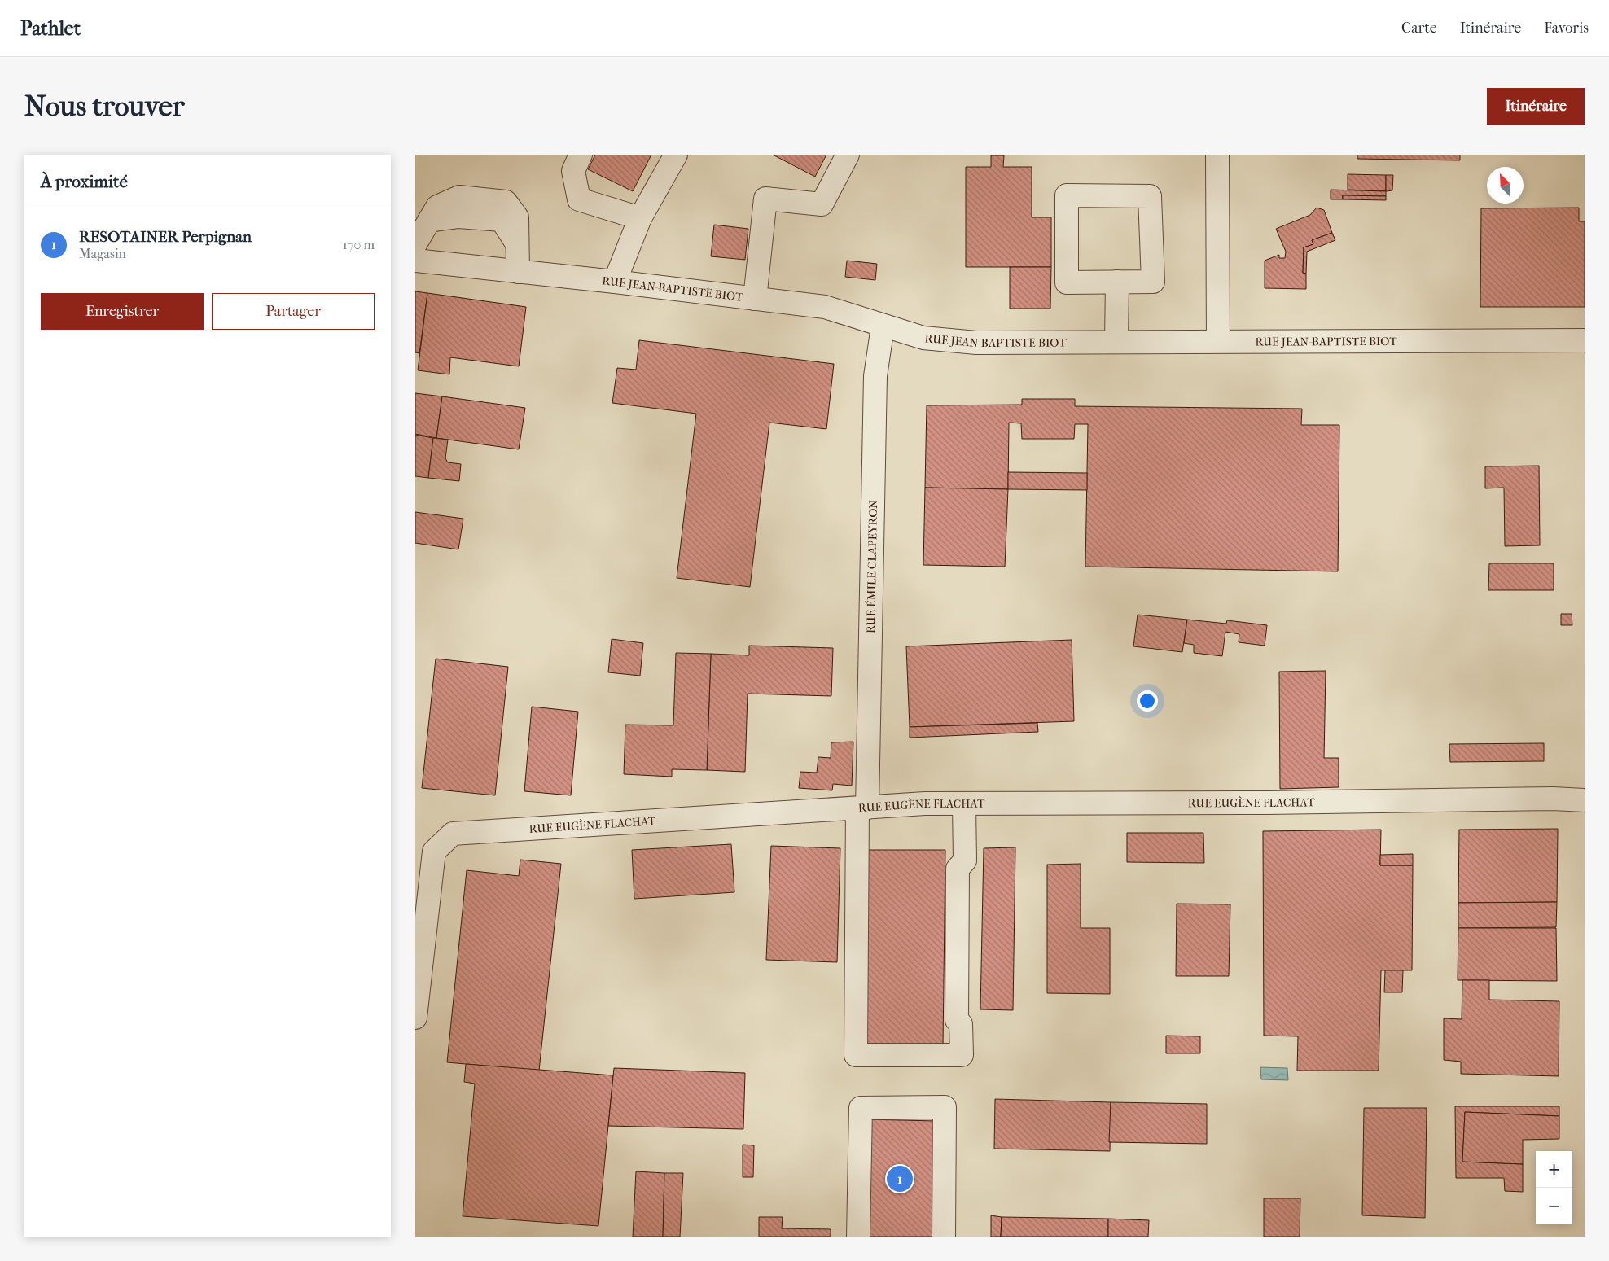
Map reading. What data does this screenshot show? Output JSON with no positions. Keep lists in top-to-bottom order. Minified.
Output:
{"streets":{"street":["RUE JEAN-BAPTISTE BIOT","RUE ÉMILE CLAPEYRON","RUE EUGÈNE FLACHAT"]},"crossings":[["RUE JEAN-BAPTISTE BIOT","RUE ÉMILE CLAPEYRON"],["RUE ÉMILE CLAPEYRON","RUE EUGÈNE FLACHAT"]],"north":"top left","page":{"header":"Pathlet","nav":["Carte","Itinéraire","Favoris"],"buttons":["Itinéraire",["Enregistrer","Partager"]],"title":"Nous trouver","heading":"À proximité","list":[{"mark":"1","name":"RESOTAINER Perpignan","note":"Magasin","value":"170 m"}],"map_buttons":["+","−"],"pins":"1"}}
